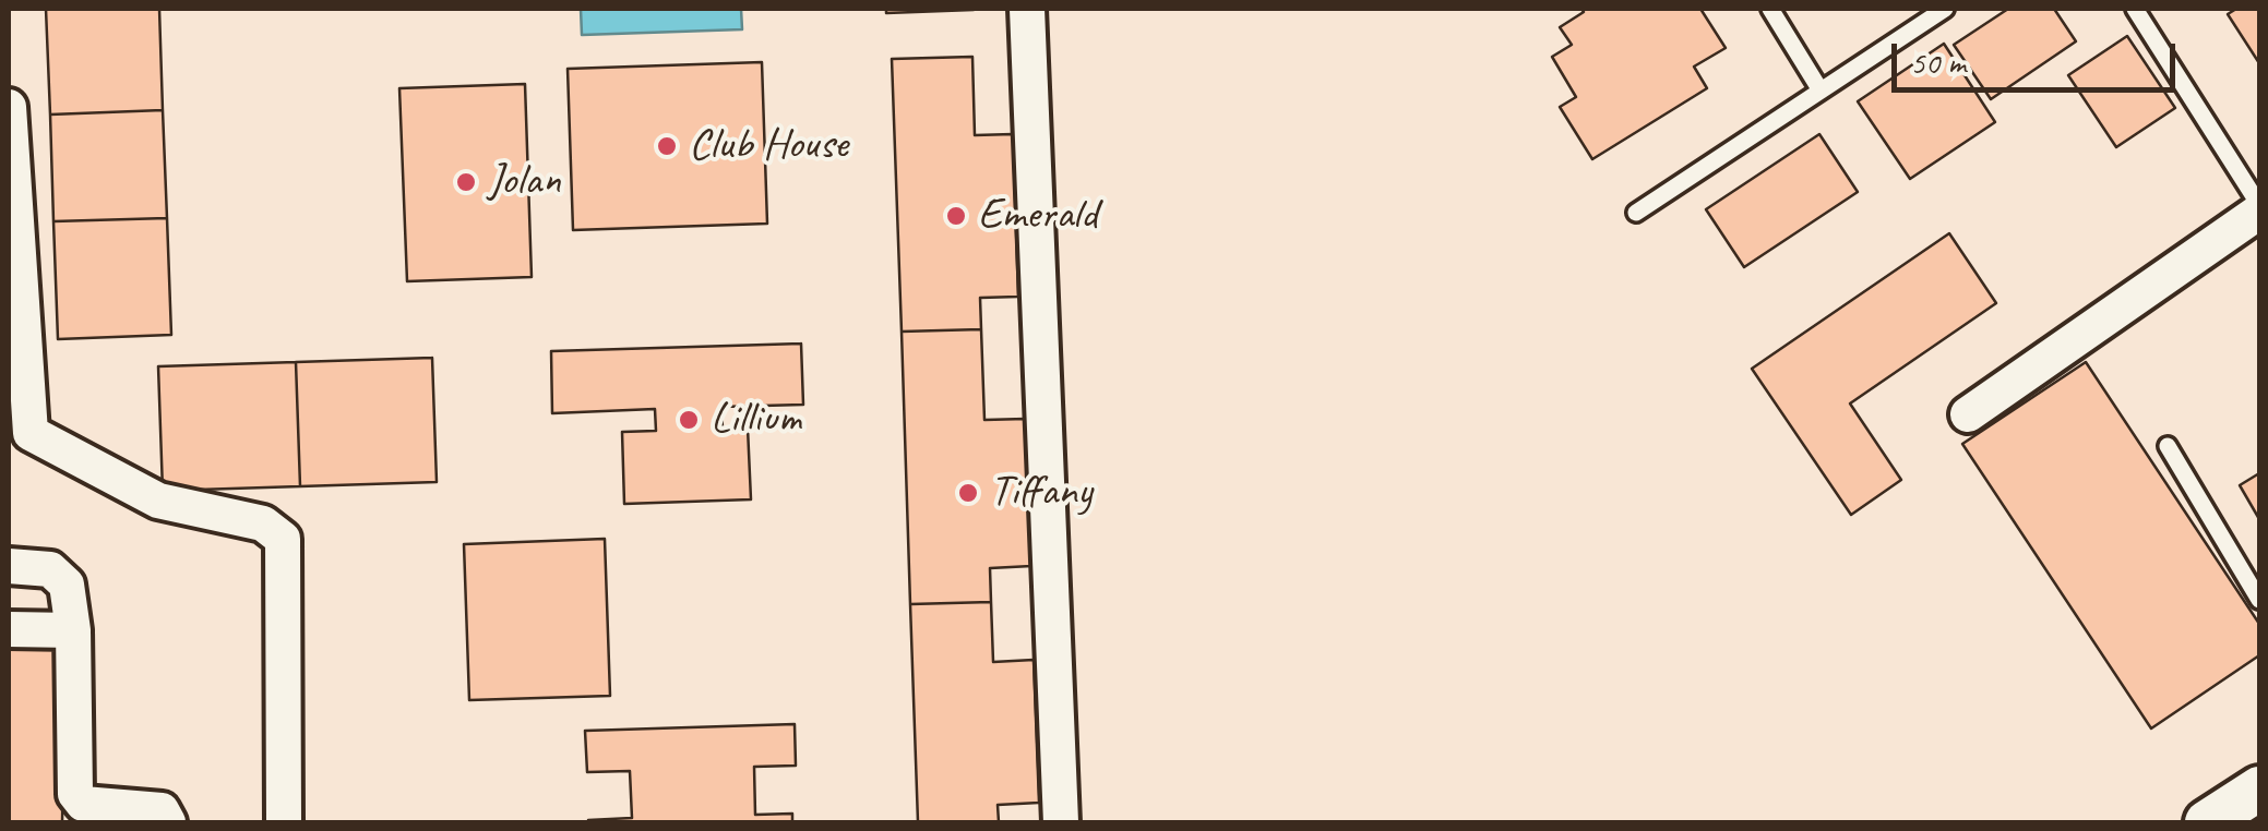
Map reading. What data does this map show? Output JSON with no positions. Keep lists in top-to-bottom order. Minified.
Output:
{"places":["Club House","Jolan","Emerald","Lillium","Tiffany"],"scale_bar":"50 m"}
